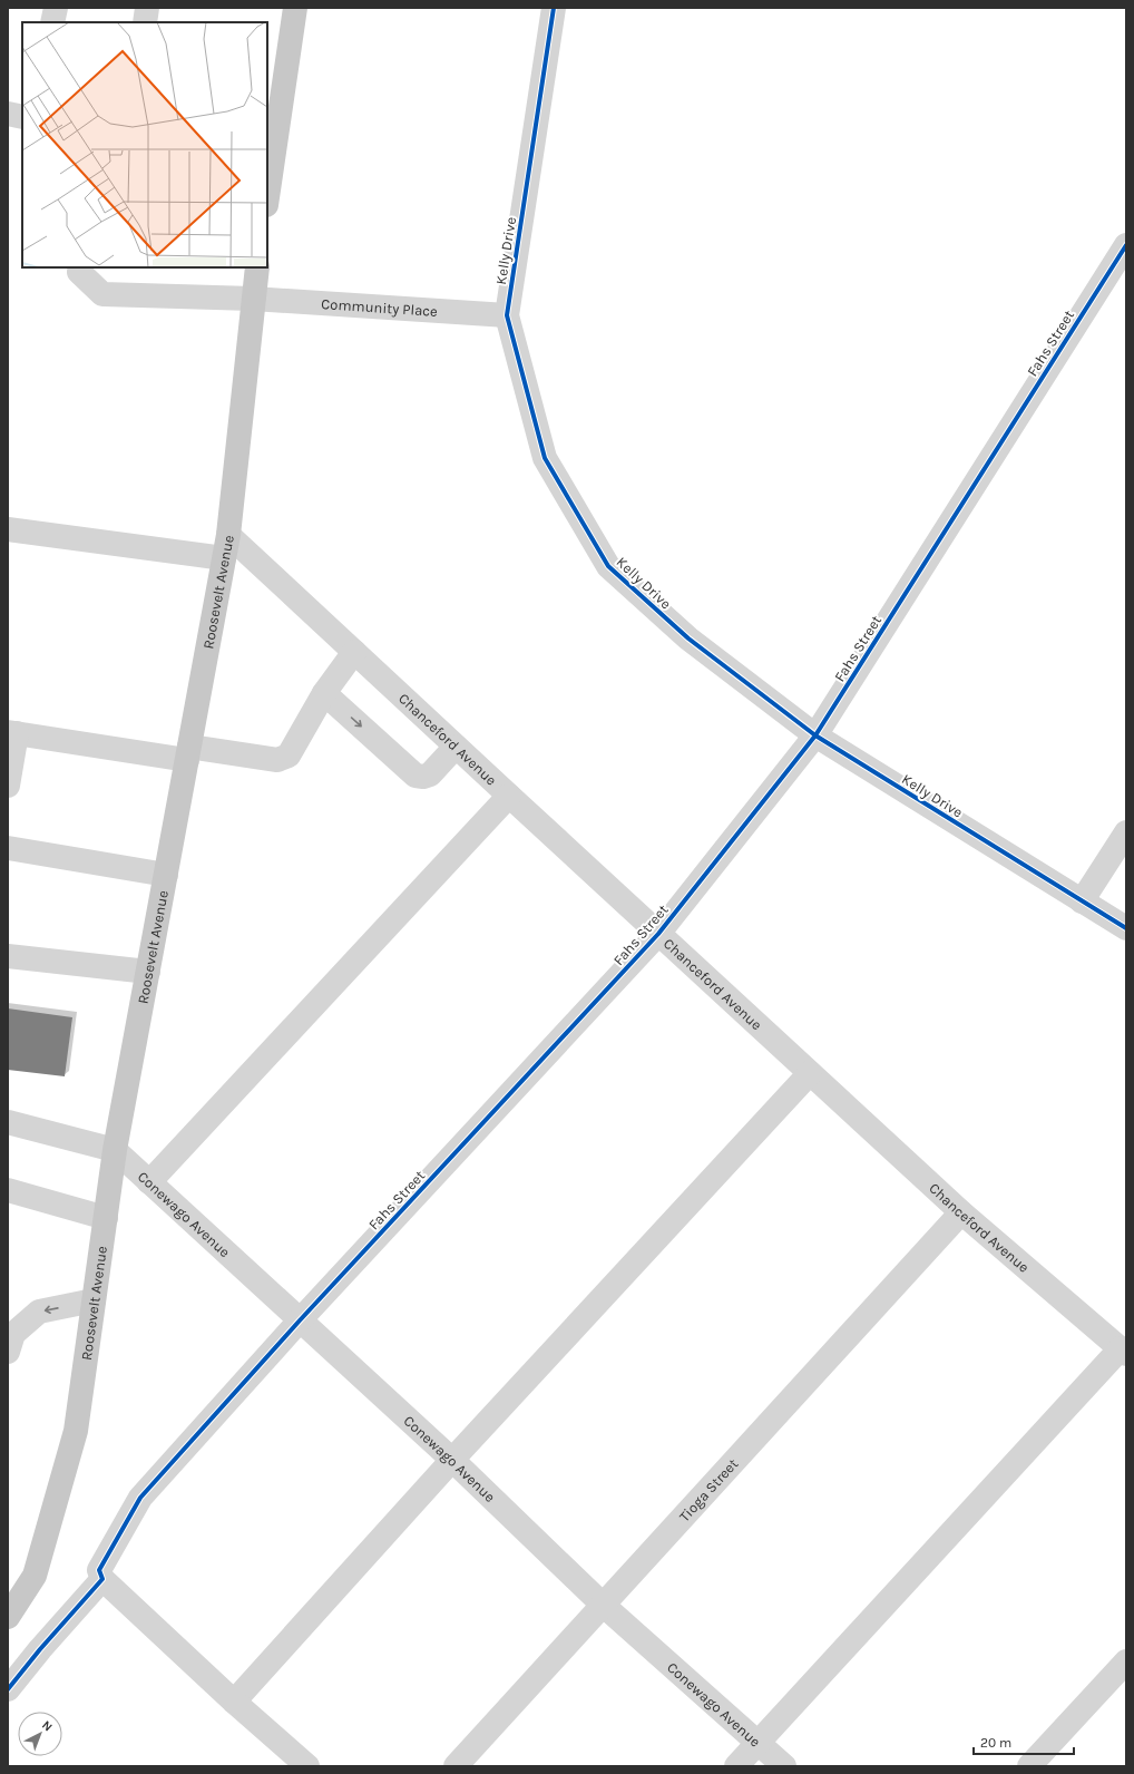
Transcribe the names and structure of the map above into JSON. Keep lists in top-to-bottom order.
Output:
{
  "streets": {
    "main road": ["Roosevelt Avenue"],
    "street": [
      "Kelly Drive",
      "Community Place",
      "Fahs Street",
      "Chanceford Avenue",
      "Conewago Avenue",
      "Tioga Street"
    ]
  },
  "crossings": [
    ["Kelly Drive", "Community Place"],
    ["Kelly Drive", "Fahs Street"],
    ["Community Place", "Roosevelt Avenue"],
    ["Fahs Street", "Chanceford Avenue"],
    ["Fahs Street", "Conewago Avenue"],
    ["Roosevelt Avenue", "Chanceford Avenue"],
    ["Roosevelt Avenue", "Conewago Avenue"],
    ["Chanceford Avenue", "Tioga Street"],
    ["Conewago Avenue", "Tioga Street"]
  ],
  "scale_bar": "20 m",
  "north": "top right"
}
